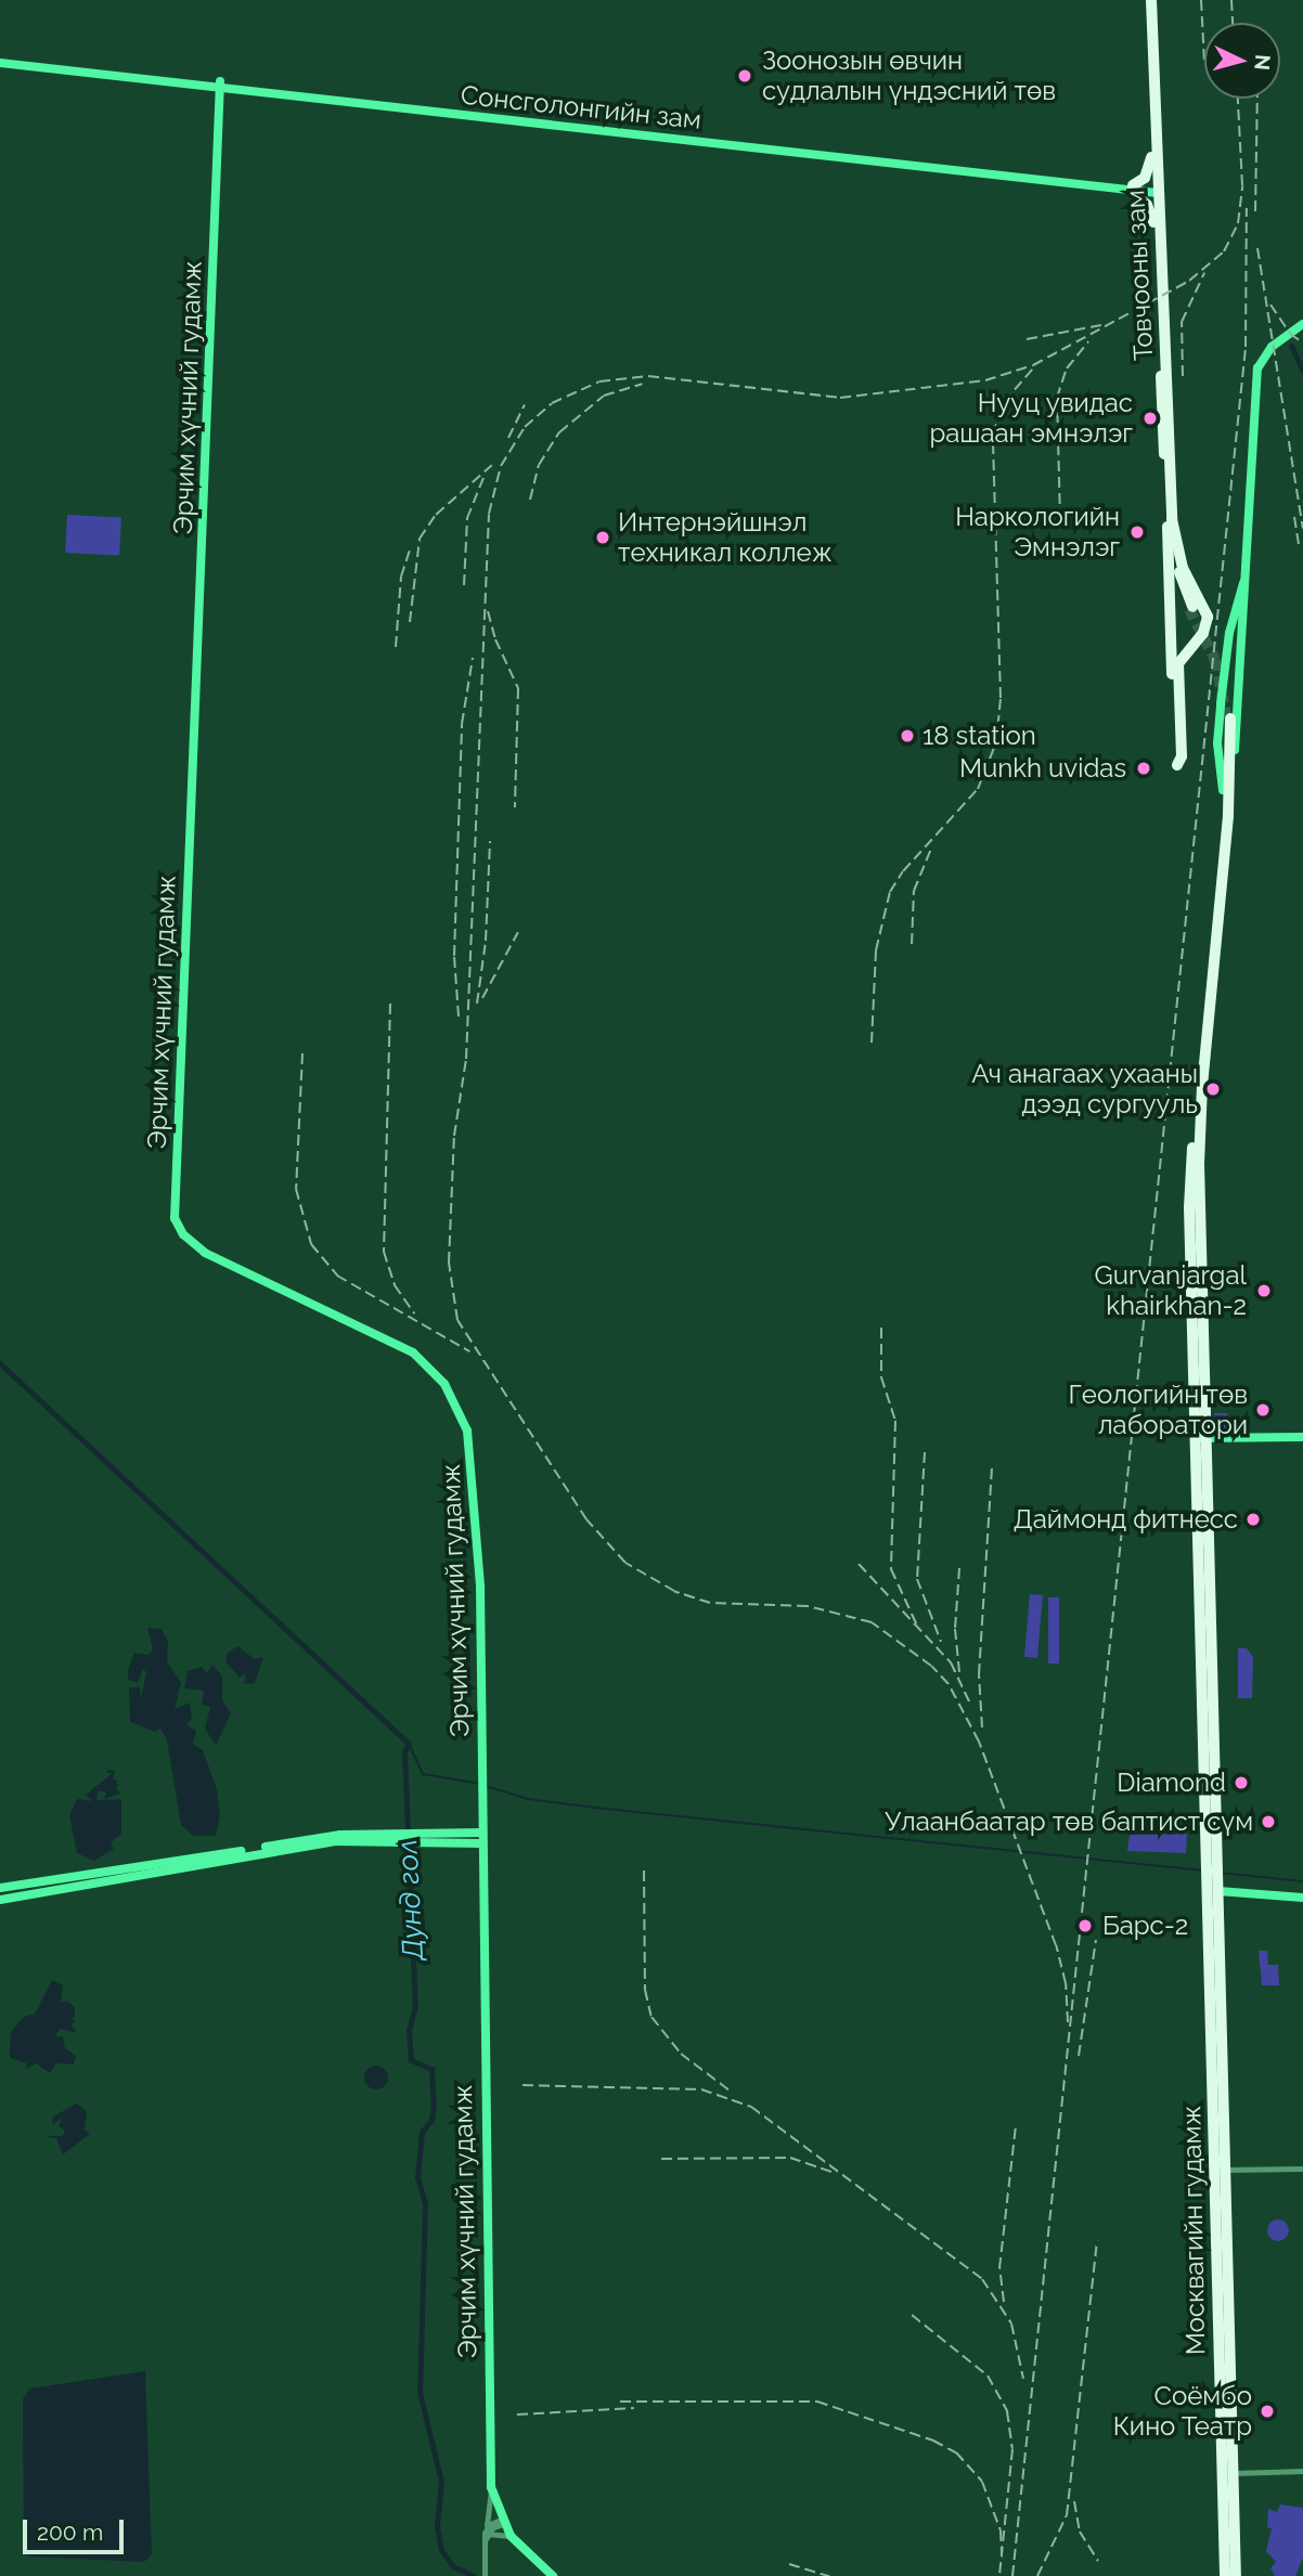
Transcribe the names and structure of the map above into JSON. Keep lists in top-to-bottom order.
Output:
{
  "streets": {
    "highway": ["Товчооны зам", "Москвагийн гудамж"],
    "main road": ["Сонсголонгийн зам", "Эрчим хүчний гудамж"]
  },
  "crossings": [
    ["Сонсголонгийн зам", "Товчооны зам"],
    ["Сонсголонгийн зам", "Эрчим хүчний гудамж"]
  ],
  "water": ["Дунд гол"],
  "places": [
    "Зоонозын өвчин судлалын үндэсний төв",
    "Нууц увидас рашаан эмнэлэг",
    "Наркологийн Эмнэлэг",
    "Интернэйшнэл техникал коллеж",
    "18 station",
    "Munkh uvidas",
    "Ач анагаах ухааны дээд сургууль",
    "Gurvanjargal khairkhan-2",
    "Геологийн төв лаборатори",
    "Даймонд фитнесс",
    "Diamond",
    "Улаанбаатар төв баптист сүм",
    "Барс-2",
    "Соёмбо Кино Театр"
  ],
  "scale_bar": "200 m",
  "north": "right"
}
